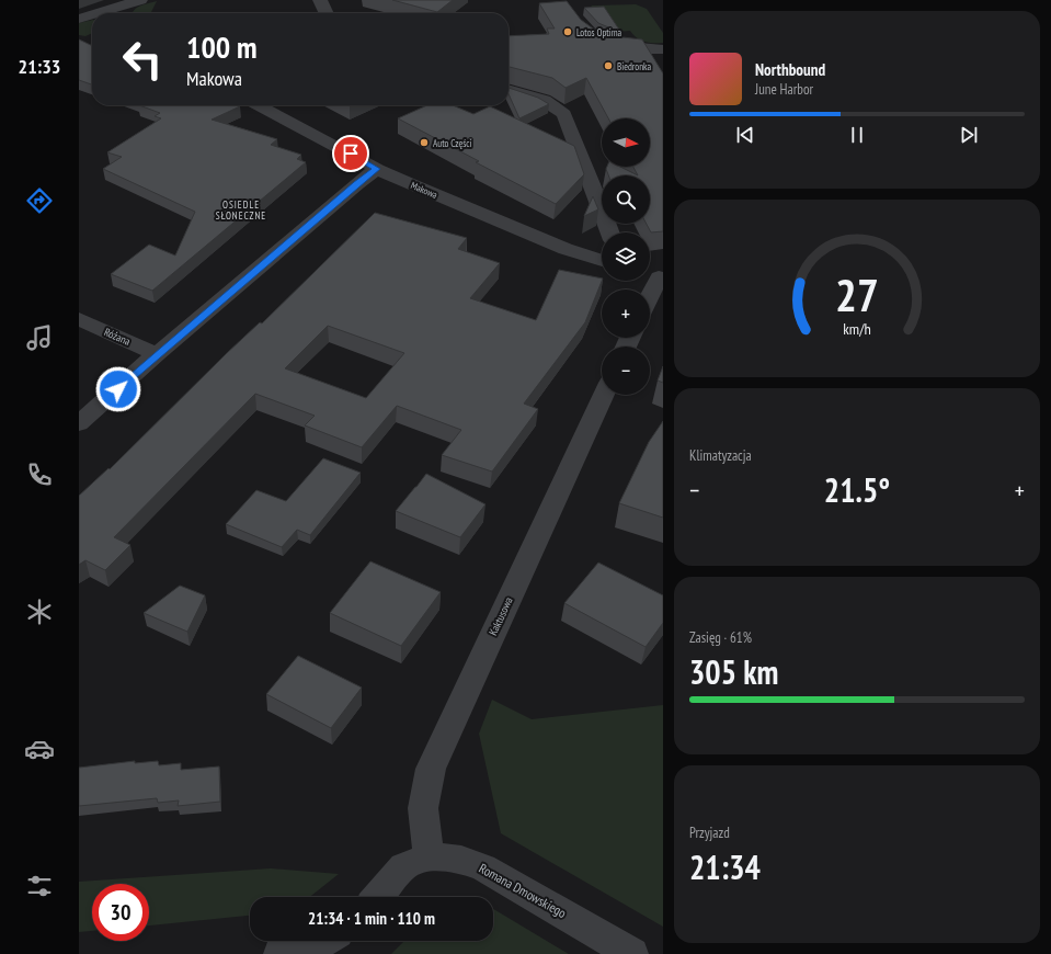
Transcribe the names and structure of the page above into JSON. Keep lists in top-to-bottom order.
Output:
{
  "streets": {
    "street": [
      "Makowa",
      "Różana",
      "Kaktusowa",
      "Romana Dmowskiego"
    ]
  },
  "crossings": [
    ["Kaktusowa", "Romana Dmowskiego"]
  ],
  "districts": ["OSIEDLE SŁONECZNE"],
  "places": ["Lotos Optima", "Biedronka", "Auto Części"],
  "north": "right",
  "page": {
    "tabs": "21:33",
    "turn": ["100 m", "Makowa"],
    "song": ["Northbound", "June Harbor"],
    "map_buttons": ["+", "−"],
    "tile": [
      "Klimatyzacja",
      ["Zasięg · 61%", "305 km"],
      ["Przyjazd", "21:34"]
    ],
    "heat": ["−", "21.5°", "+"],
    "limit": "30",
    "trip": "21:34 · 1 min · 110 m",
    "gauge": ["27", "km/h"]
  }
}
